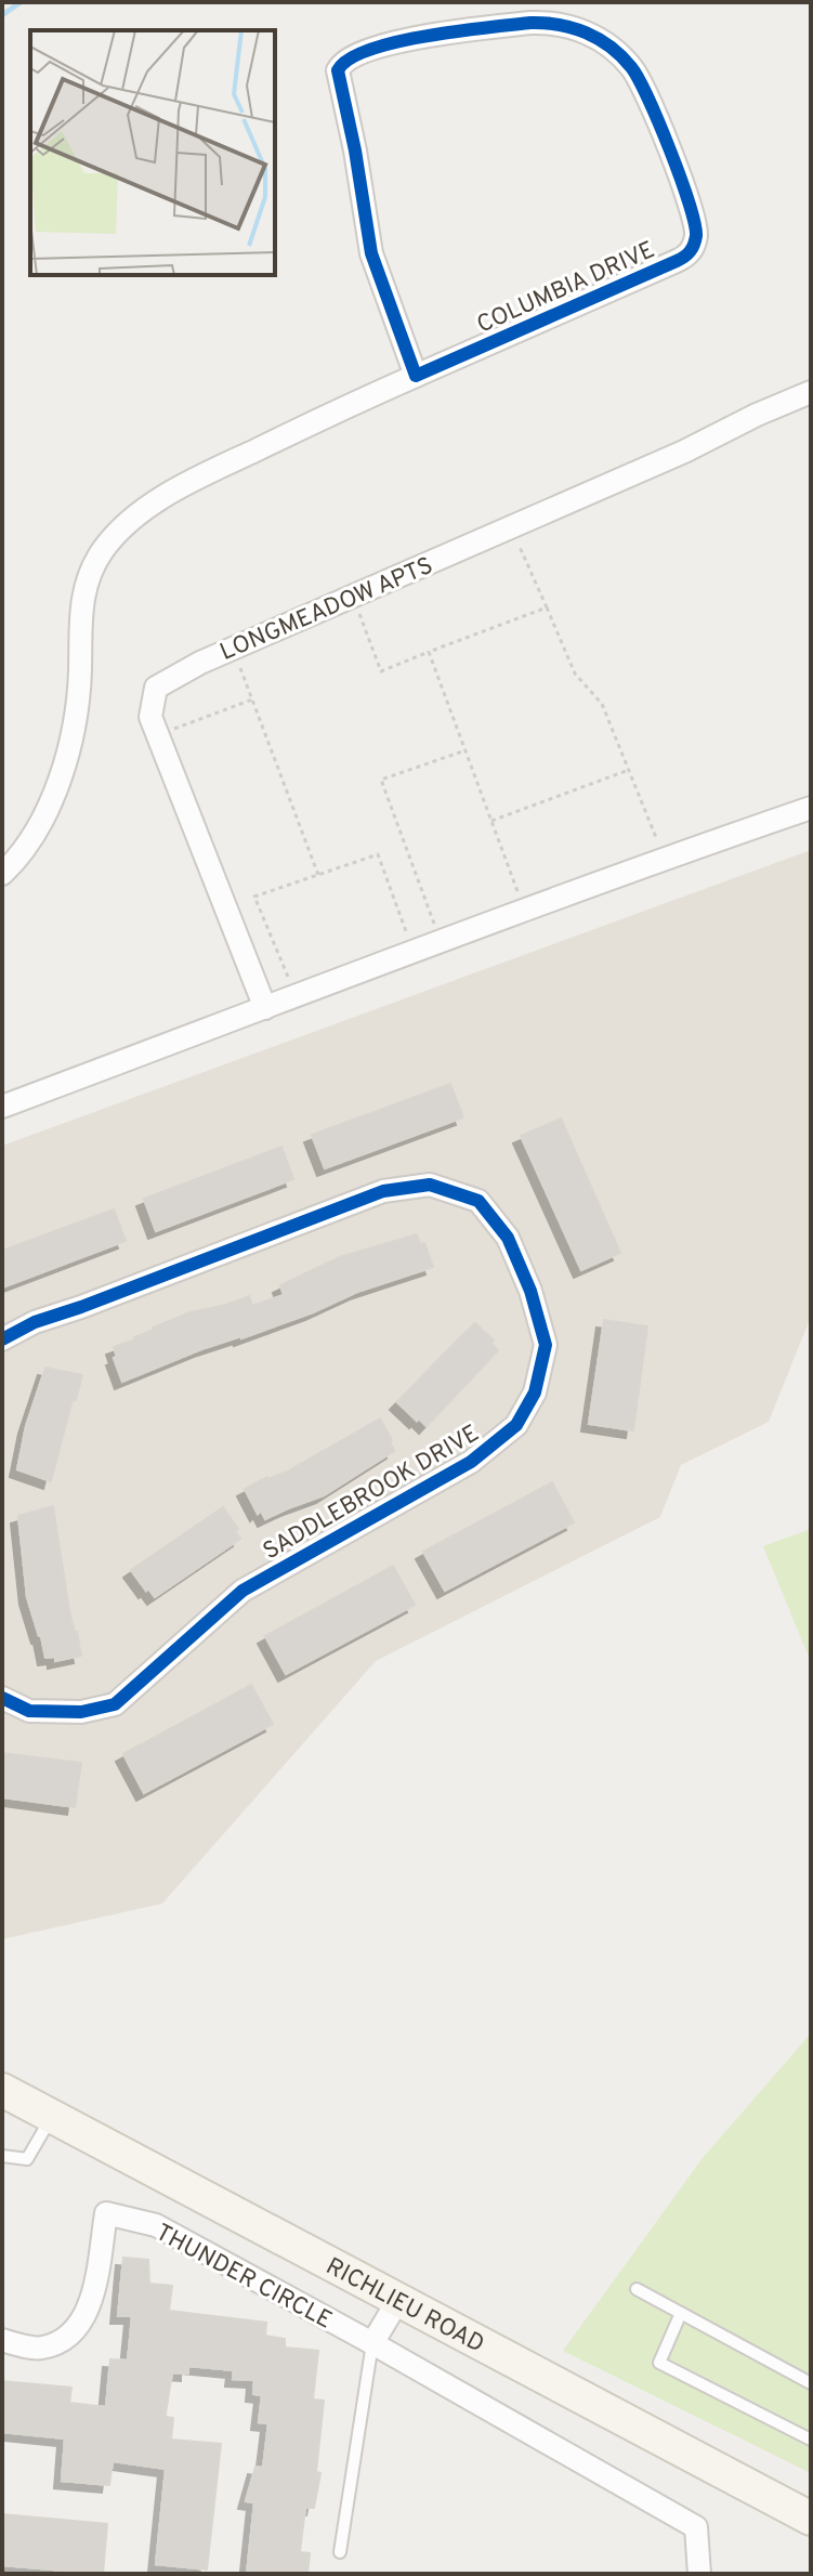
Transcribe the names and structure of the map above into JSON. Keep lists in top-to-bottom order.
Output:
{
  "streets": {
    "main road": ["RICHLIEU ROAD"],
    "street": [
      "COLUMBIA DRIVE",
      "LONGMEADOW APTS",
      "SADDLEBROOK DRIVE",
      "THUNDER CIRCLE"
    ]
  }
}
